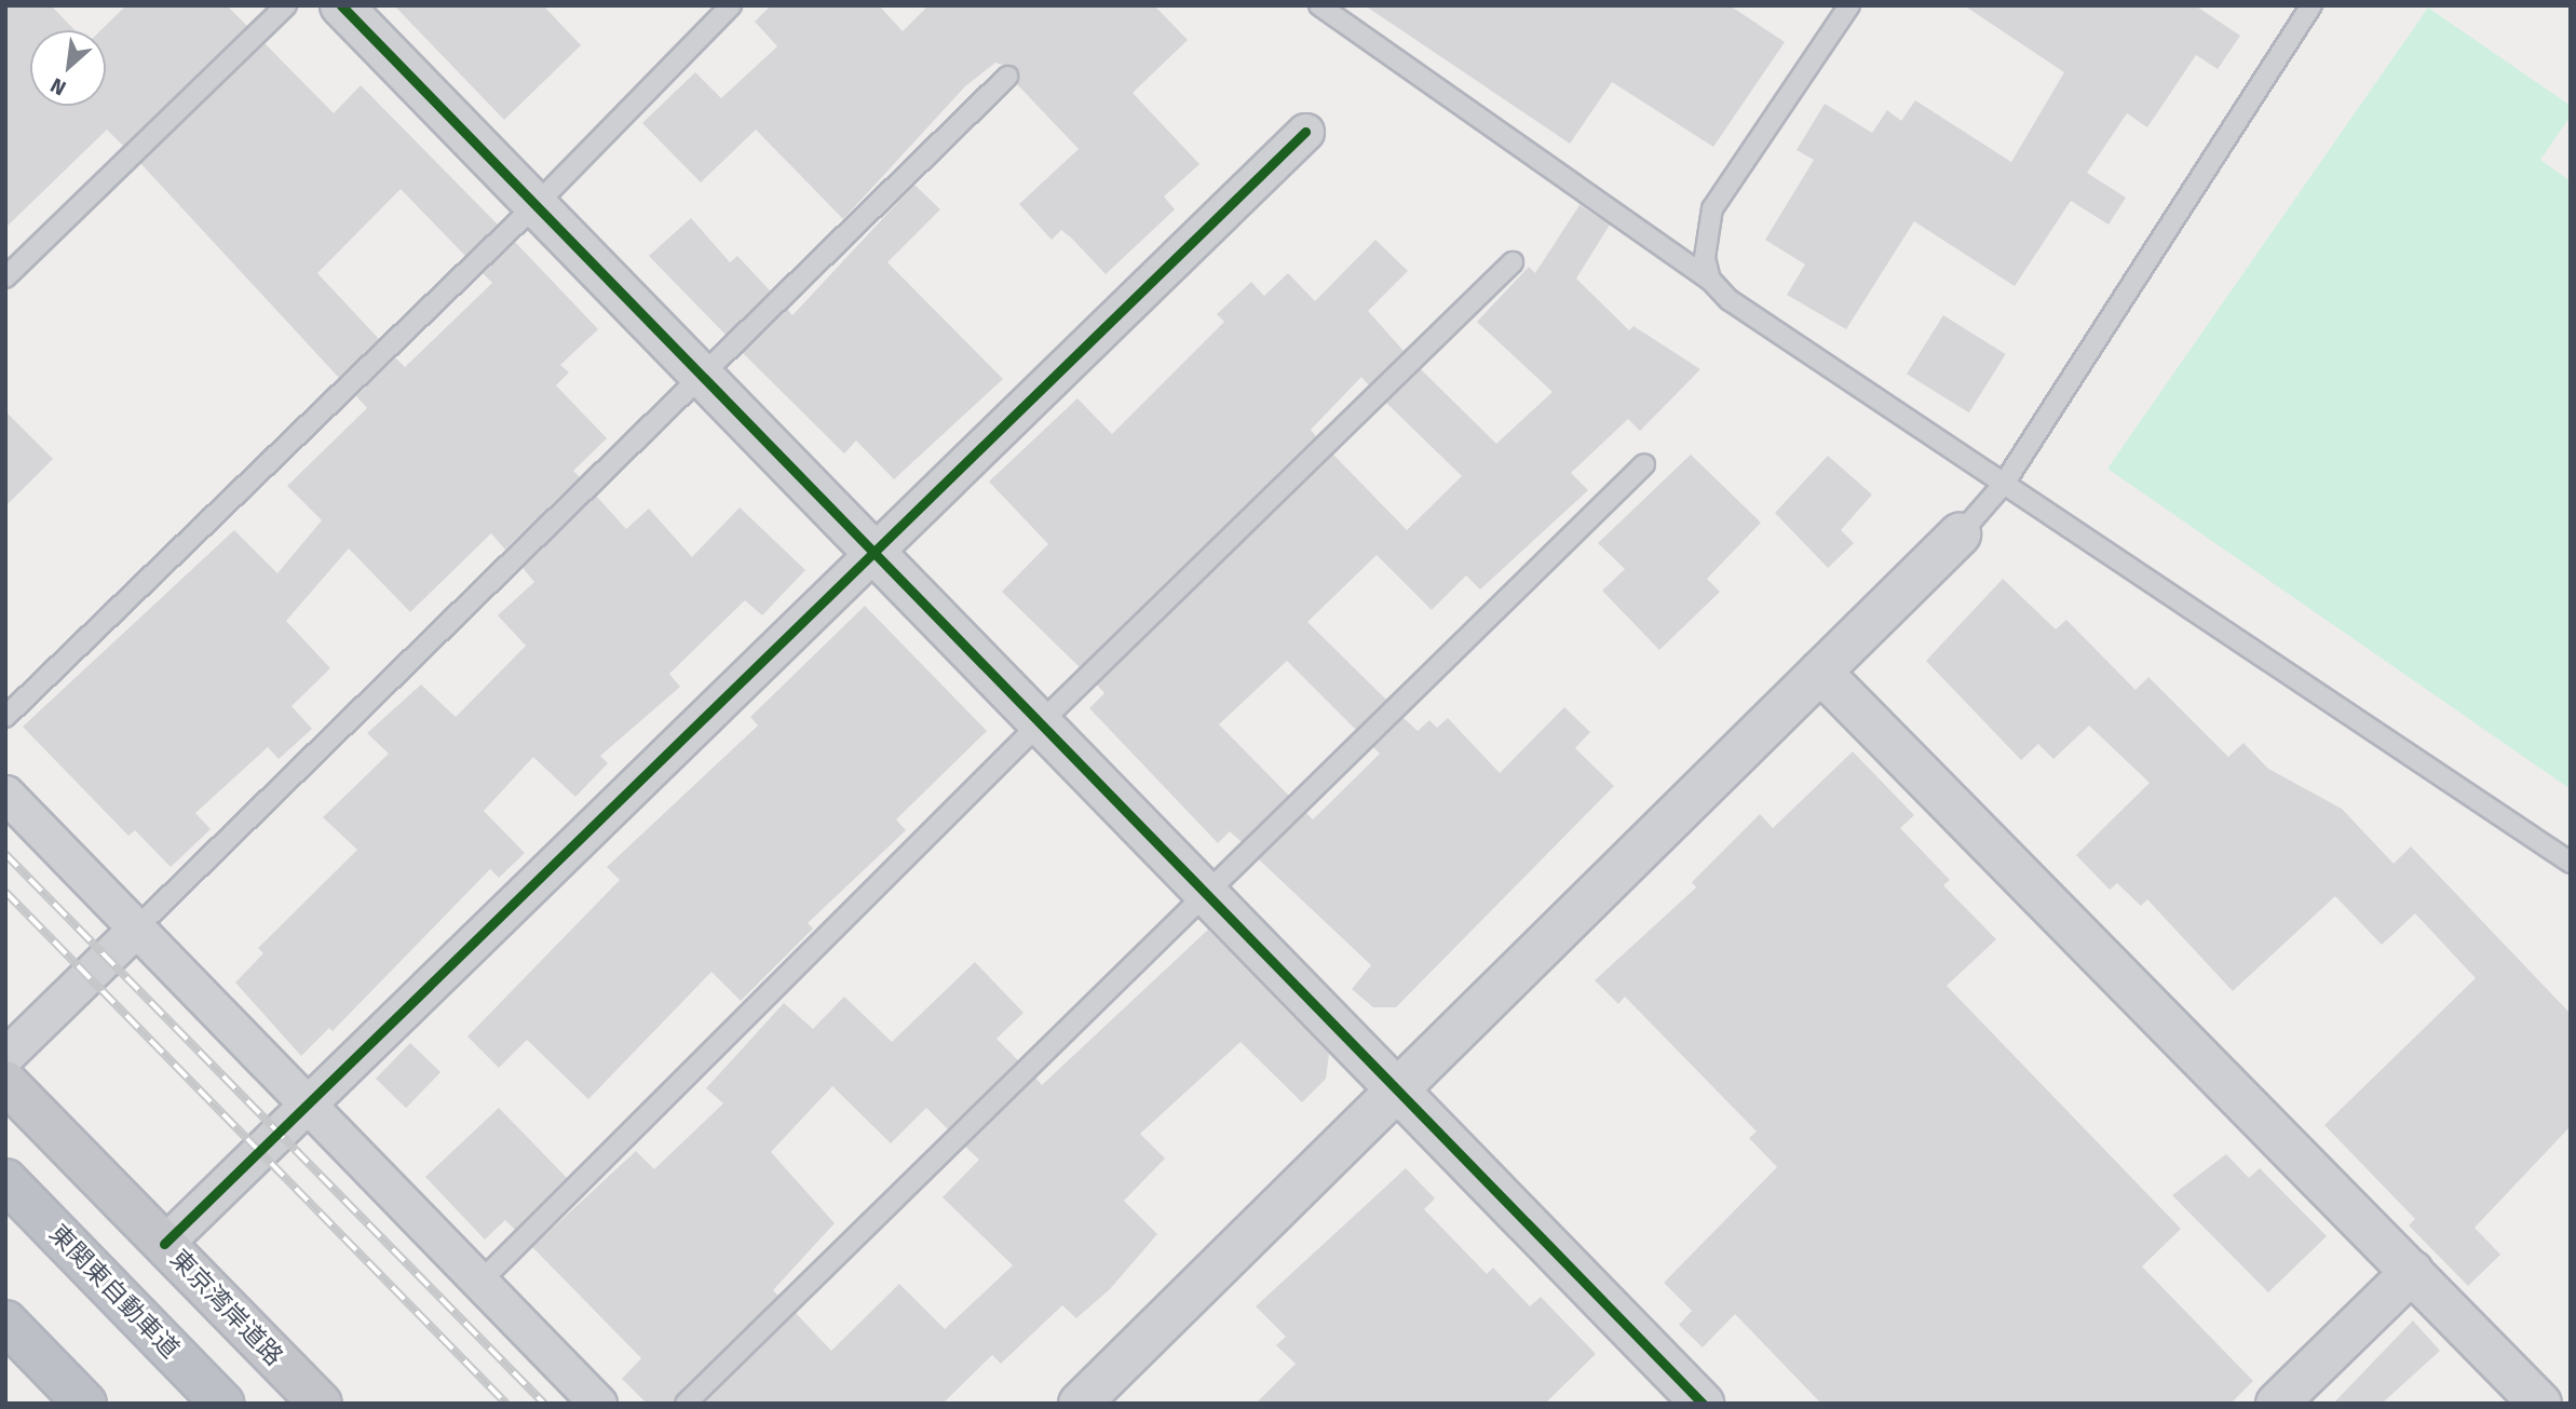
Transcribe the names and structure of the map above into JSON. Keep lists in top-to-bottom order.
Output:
{
  "streets": {
    "highway": ["東関東自動車道", "東京湾岸道路"]
  },
  "north": "bottom left"
}
